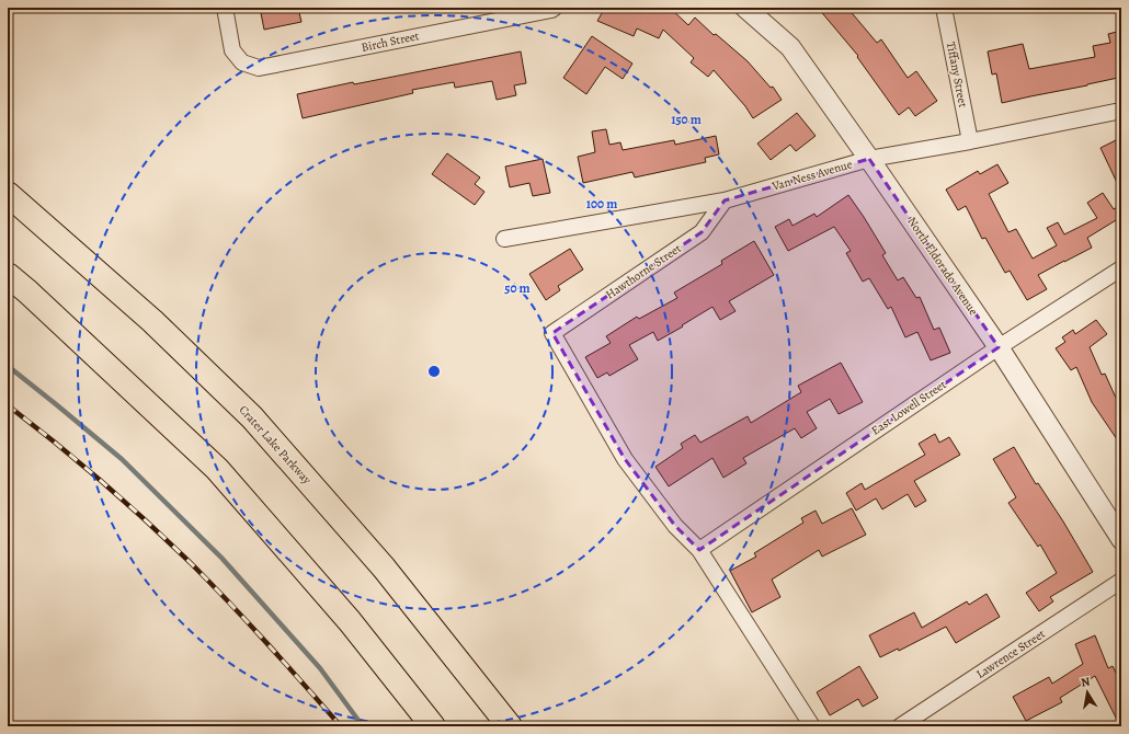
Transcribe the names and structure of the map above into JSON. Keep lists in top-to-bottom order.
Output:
{
  "streets": {
    "main road": ["Crater Lake Parkway"],
    "street": [
      "Birch Street",
      "Tiffany Street",
      "Van Ness Avenue",
      "North Eldorado Avenue",
      "Hawthorne Street",
      "East Lowell Street",
      "Lawrence Street"
    ]
  },
  "crossings": [
    ["Tiffany Street", "Van Ness Avenue"],
    ["Van Ness Avenue", "North Eldorado Avenue"],
    ["Van Ness Avenue", "Hawthorne Street"],
    ["North Eldorado Avenue", "East Lowell Street"],
    ["Hawthorne Street", "East Lowell Street"]
  ],
  "north": "top",
  "rings": ["150 m", "100 m", "50 m"]
}
